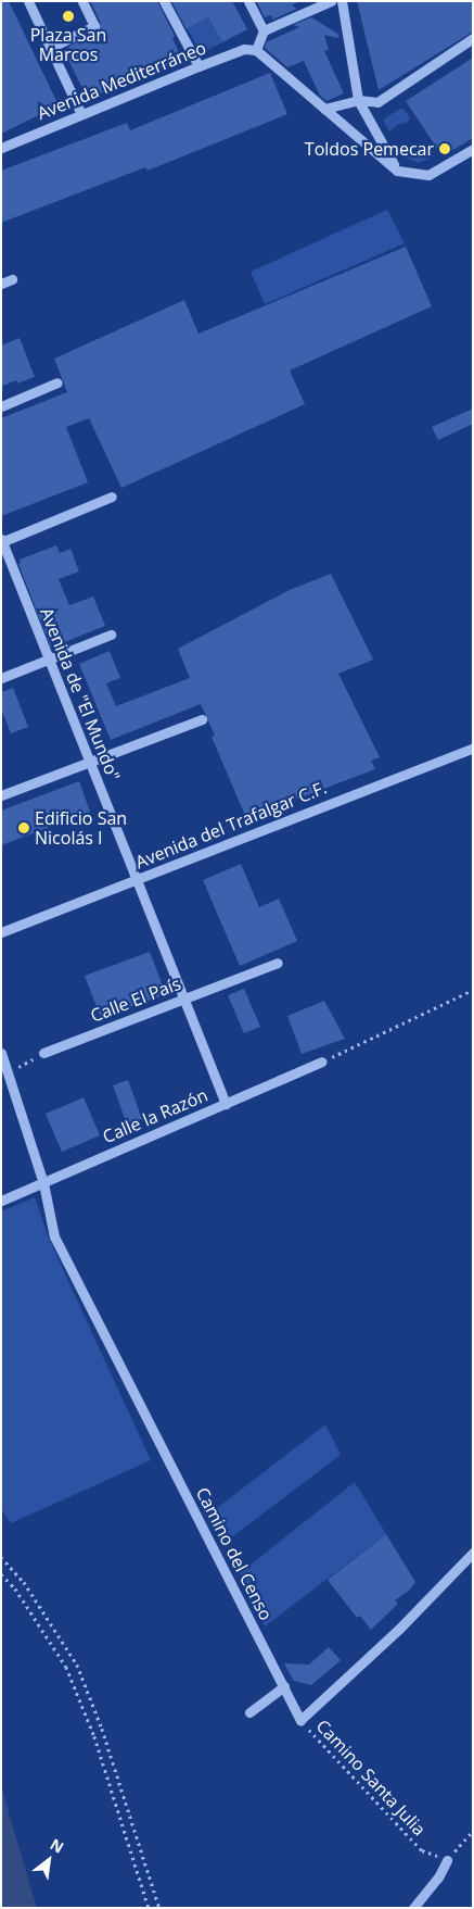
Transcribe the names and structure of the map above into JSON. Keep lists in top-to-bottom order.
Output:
{
  "streets": {
    "street": [
      "Avenida Mediterráneo",
      "Avenida de \"El Mundo\"",
      "Avenida del Trafalgar C.F.",
      "Calle El País",
      "Calle la Razón",
      "Camino del Censo"
    ],
    "path": ["Camino Santa Julia"]
  },
  "crossings": [
    ["Avenida de \"El Mundo\"", "Avenida del Trafalgar C.F."],
    ["Avenida de \"El Mundo\"", "Calle El País"],
    ["Avenida de \"El Mundo\"", "Calle la Razón"],
    ["Calle la Razón", "Camino del Censo"],
    ["Camino del Censo", "Camino Santa Julia"]
  ],
  "places": ["Plaza San Marcos", "Toldos Pemecar", "Edificio San Nicolás I"],
  "north": "top right"
}
